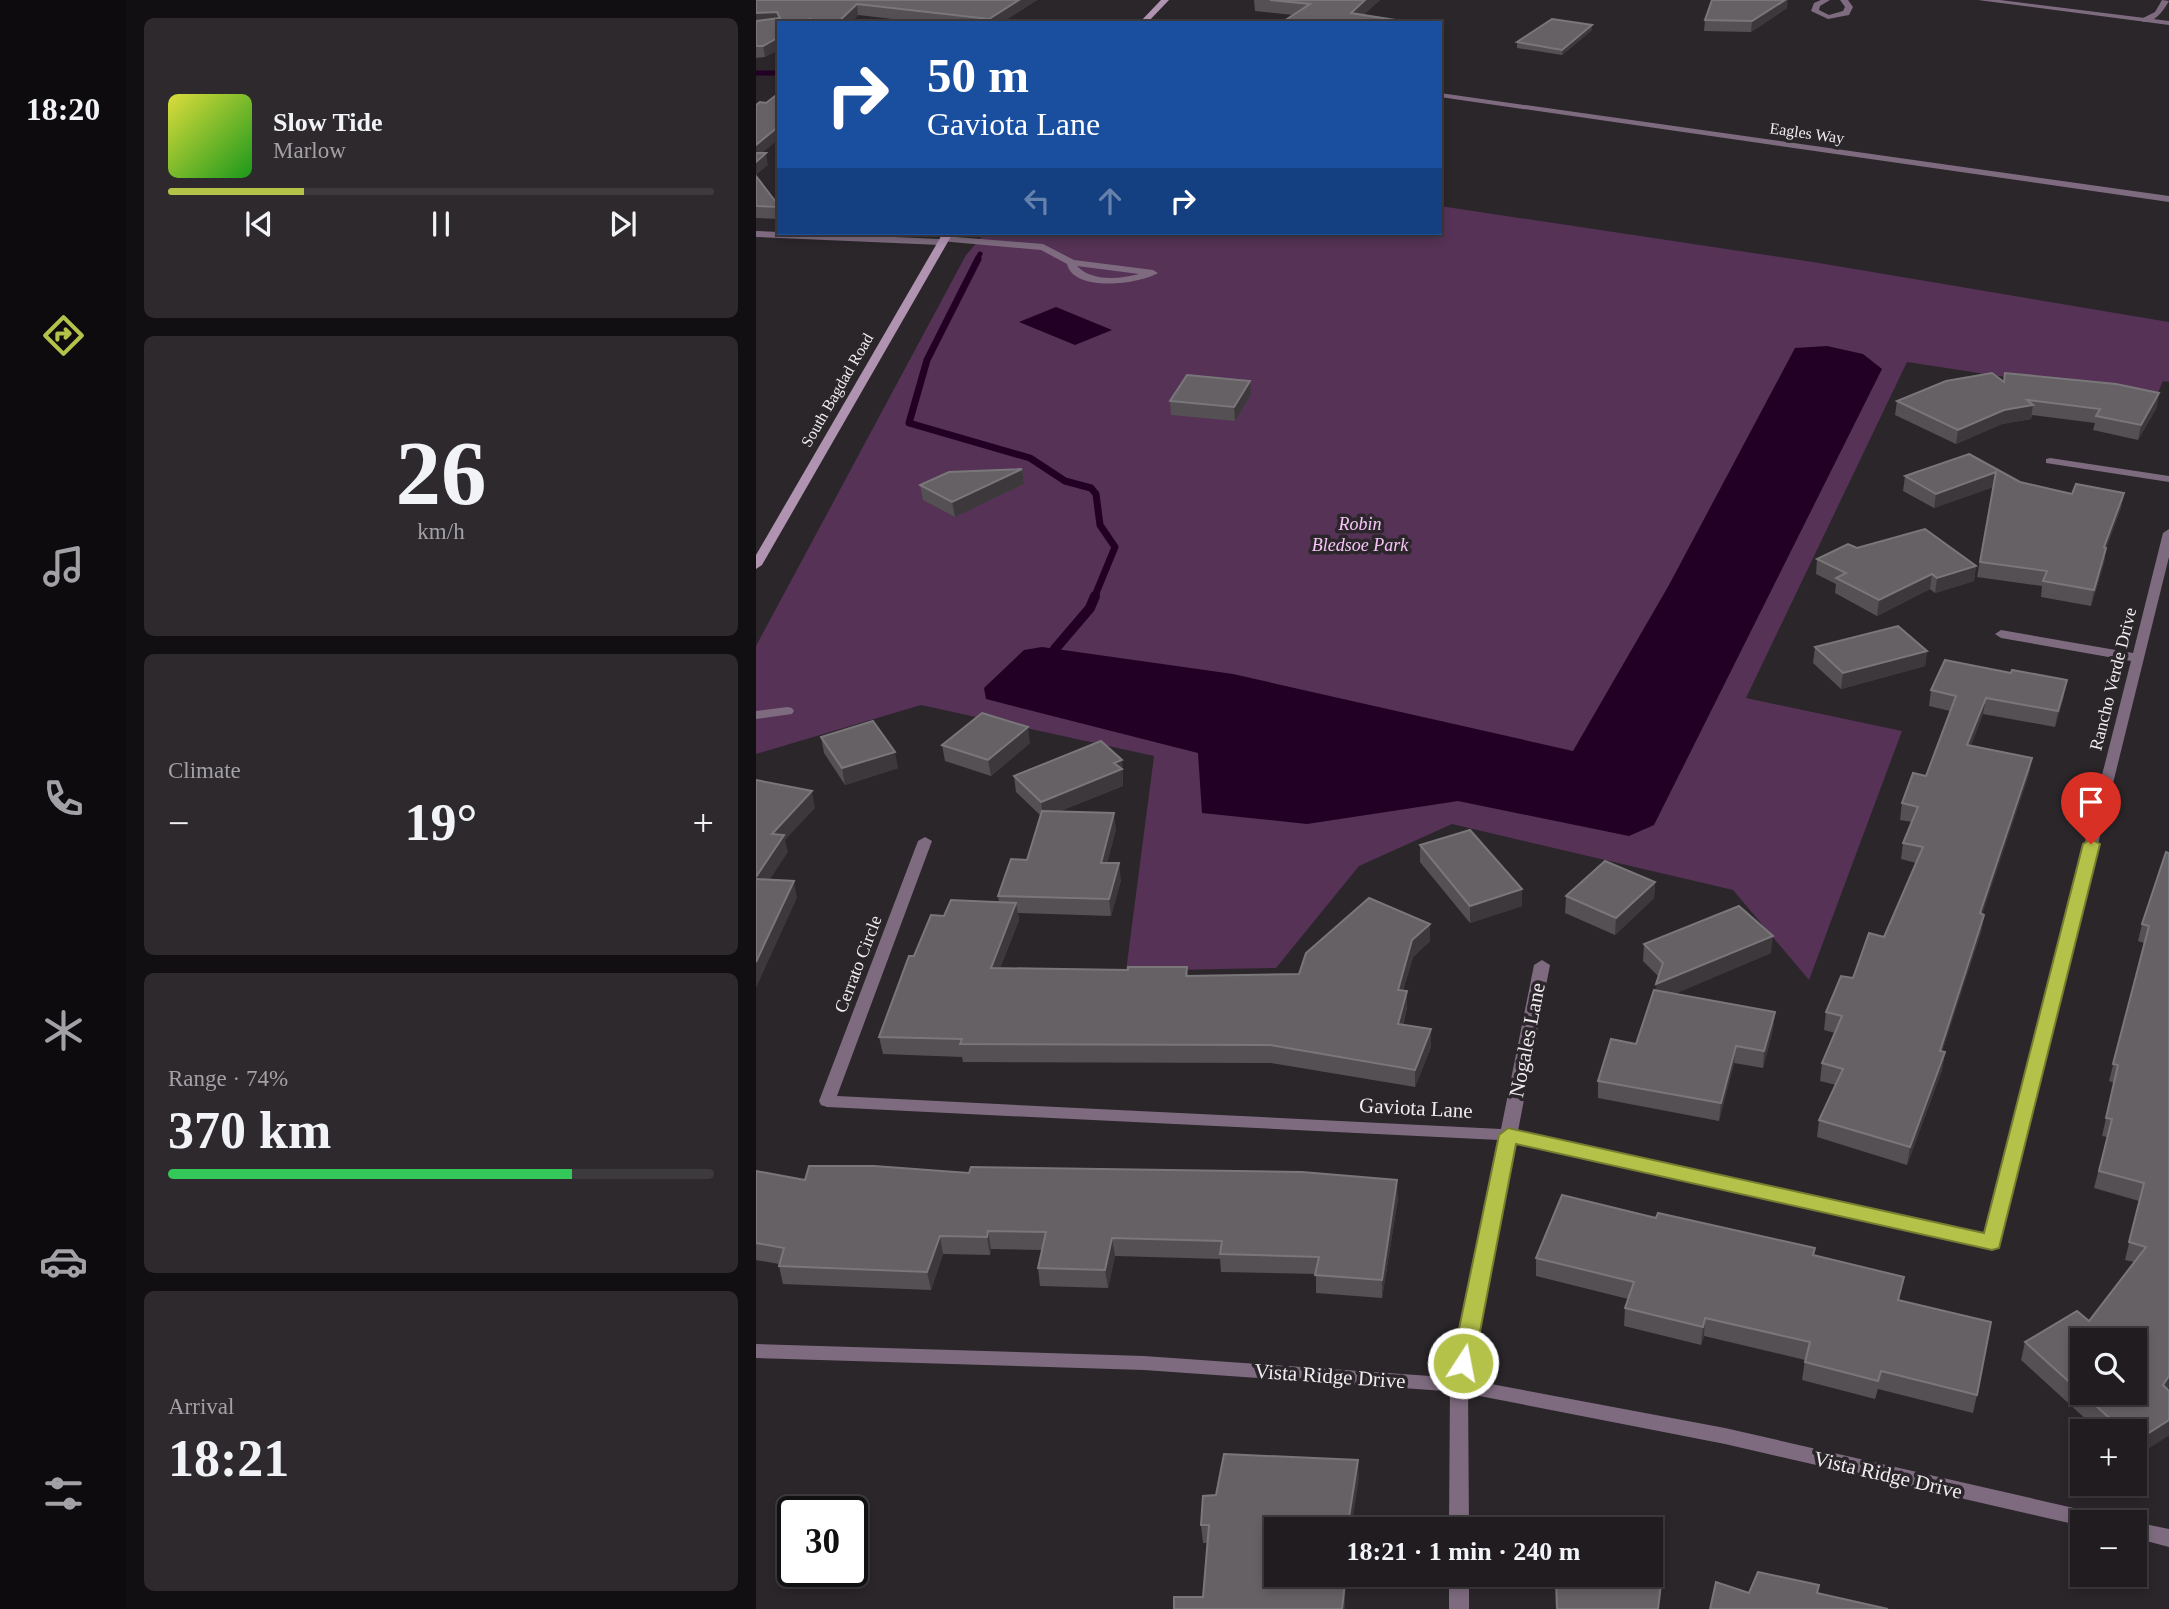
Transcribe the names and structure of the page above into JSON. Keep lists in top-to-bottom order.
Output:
{
  "streets": {
    "main road": ["South Bagdad Road"],
    "street": [
      "Eagles Way",
      "Rancho Verde Drive",
      "Cerrato Circle",
      "Nogales Lane",
      "Gaviota Lane",
      "Vista Ridge Drive"
    ]
  },
  "crossings": [
    ["Rancho Verde Drive", "Gaviota Lane"],
    ["Cerrato Circle", "Gaviota Lane"],
    ["Nogales Lane", "Gaviota Lane"],
    ["Nogales Lane", "Vista Ridge Drive"]
  ],
  "parks": ["Robin Bledsoe Park"],
  "page": {
    "tabs": "18:20",
    "turn": ["50 m", "Gaviota Lane"],
    "song": ["Slow Tide", "Marlow"],
    "tile": [
      ["26", "km/h"],
      "Climate",
      ["Range · 74%", "370 km"],
      ["Arrival", "18:21"]
    ],
    "heat": ["−", "19°", "+"],
    "map_buttons": ["+", "−"],
    "limit": "30",
    "trip": "18:21 · 1 min · 240 m"
  }
}
